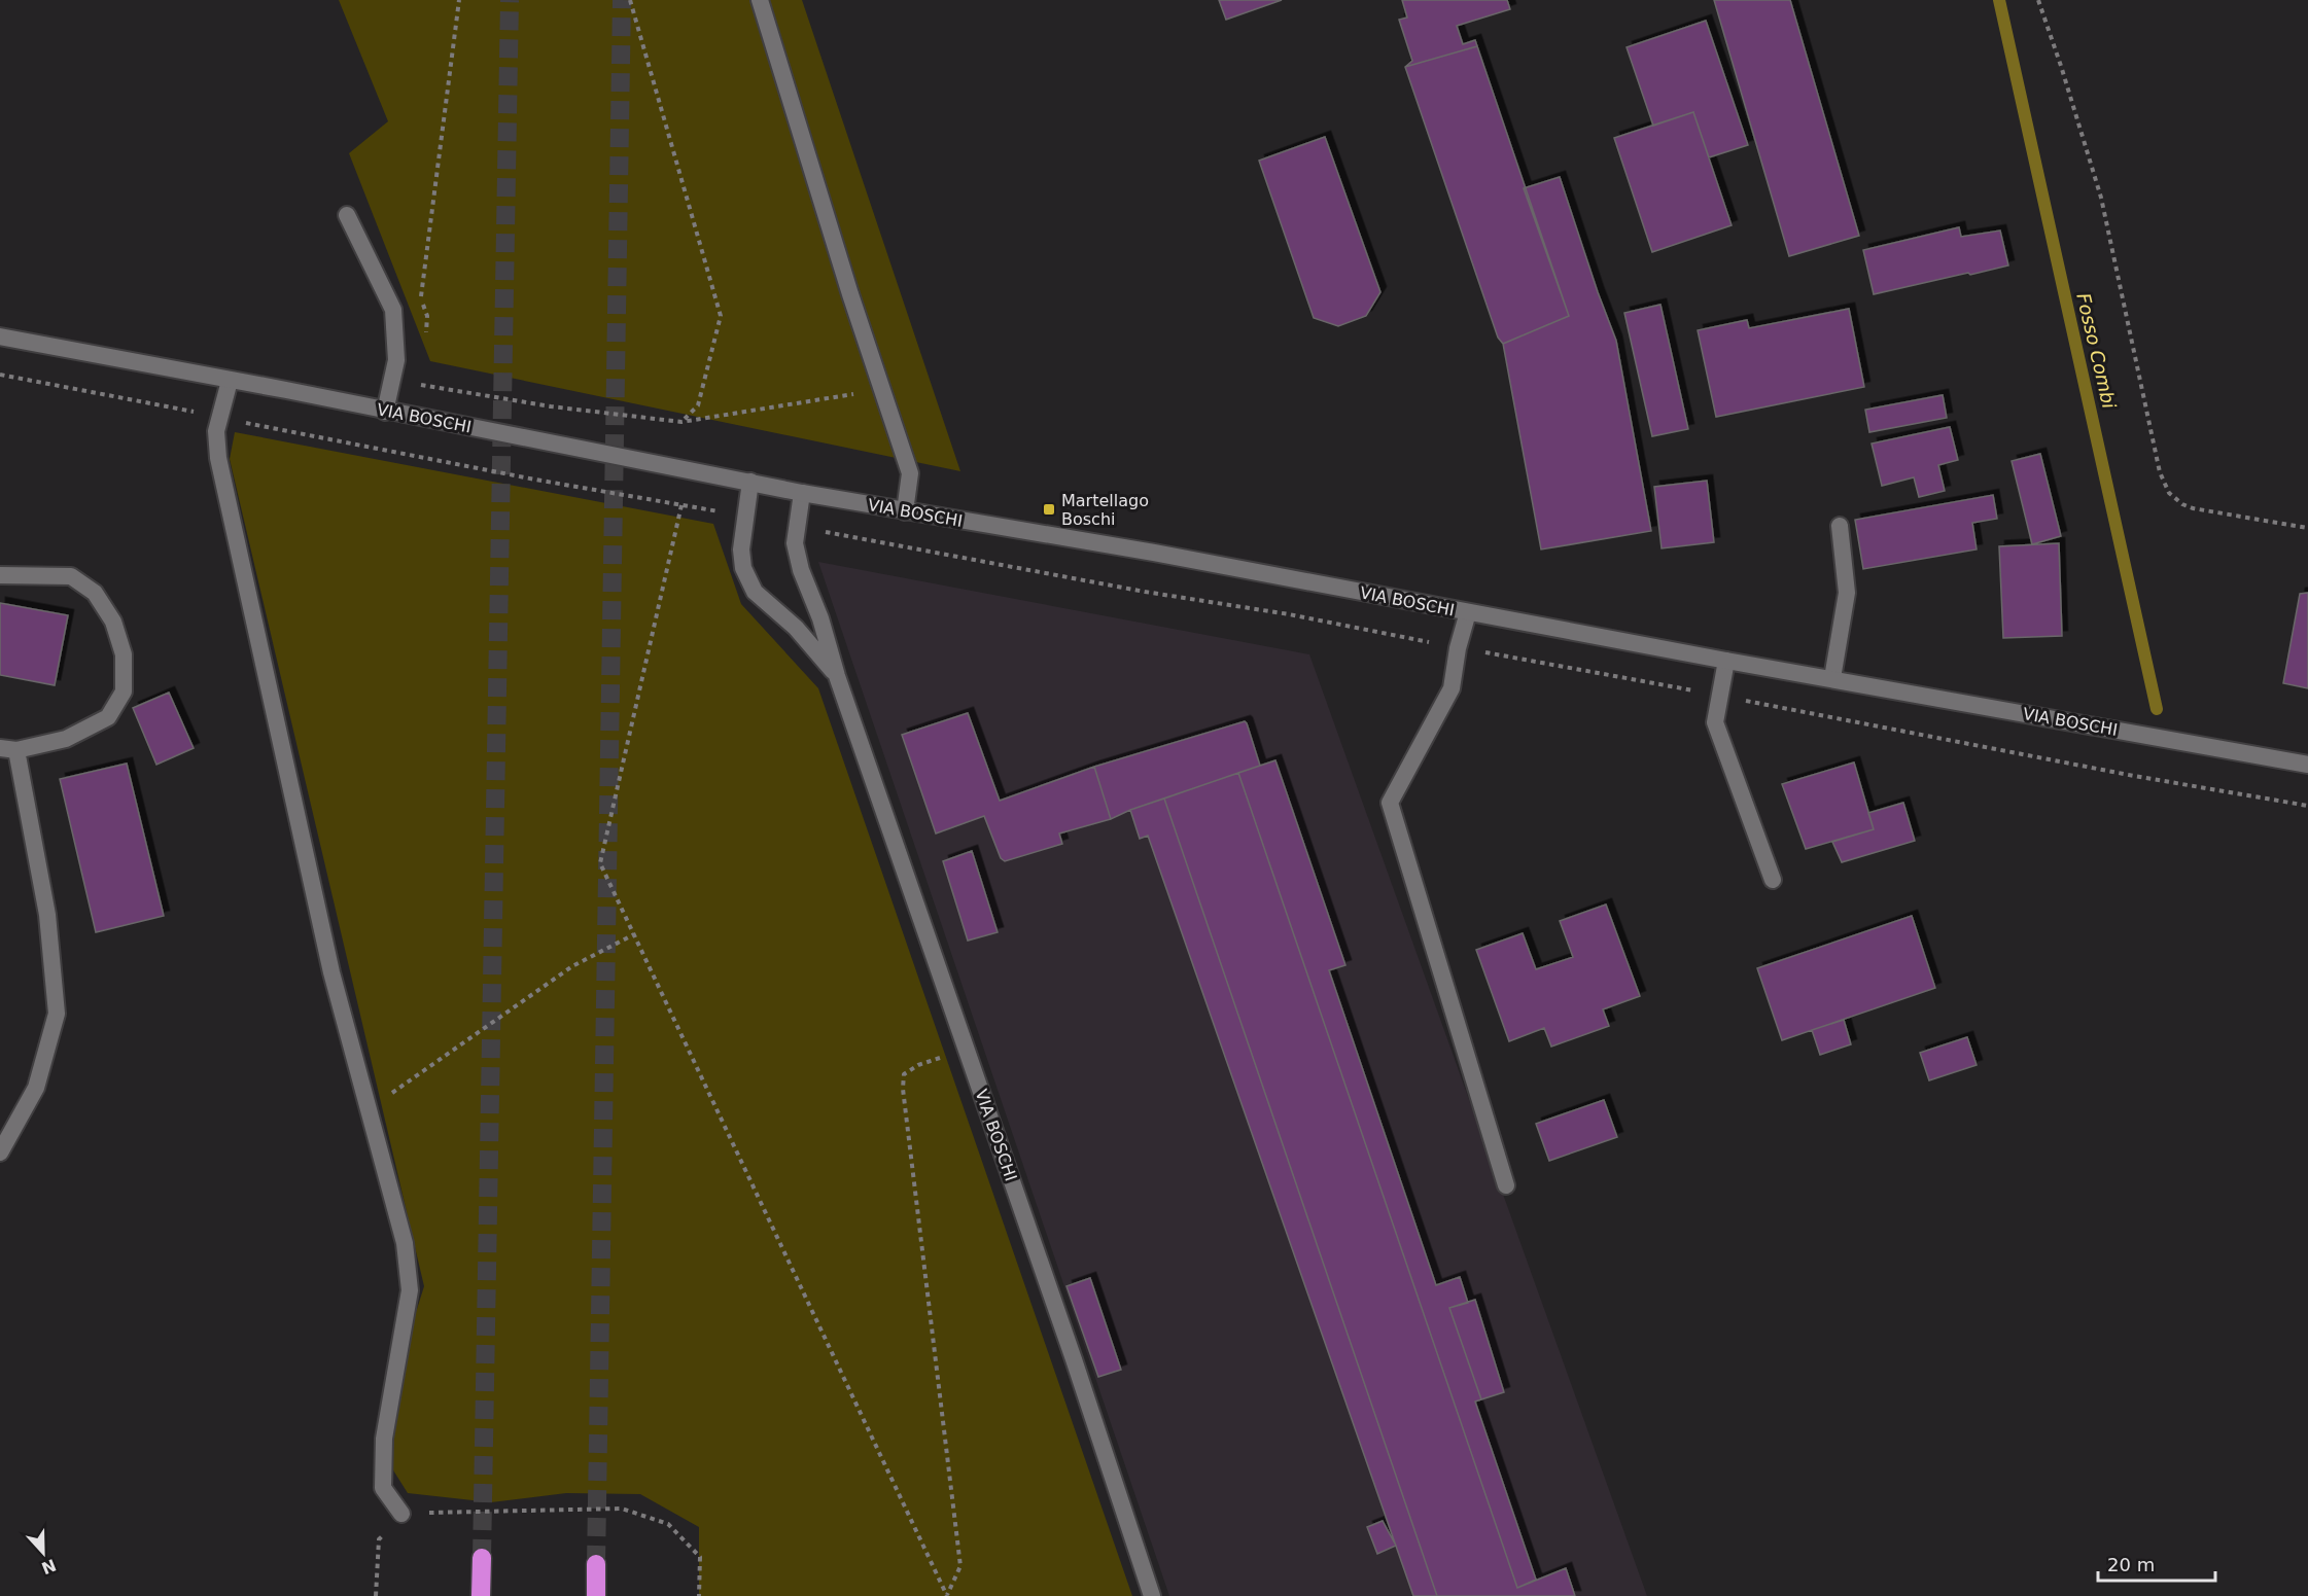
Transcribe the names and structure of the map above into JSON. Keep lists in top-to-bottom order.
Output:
{
  "streets": {
    "main road": ["VIA BOSCHI"]
  },
  "water": ["Fosso Combi"],
  "places": {
    "transit": ["Martellago Boschi"]
  },
  "scale_bar": "20 m",
  "north": "bottom"
}
